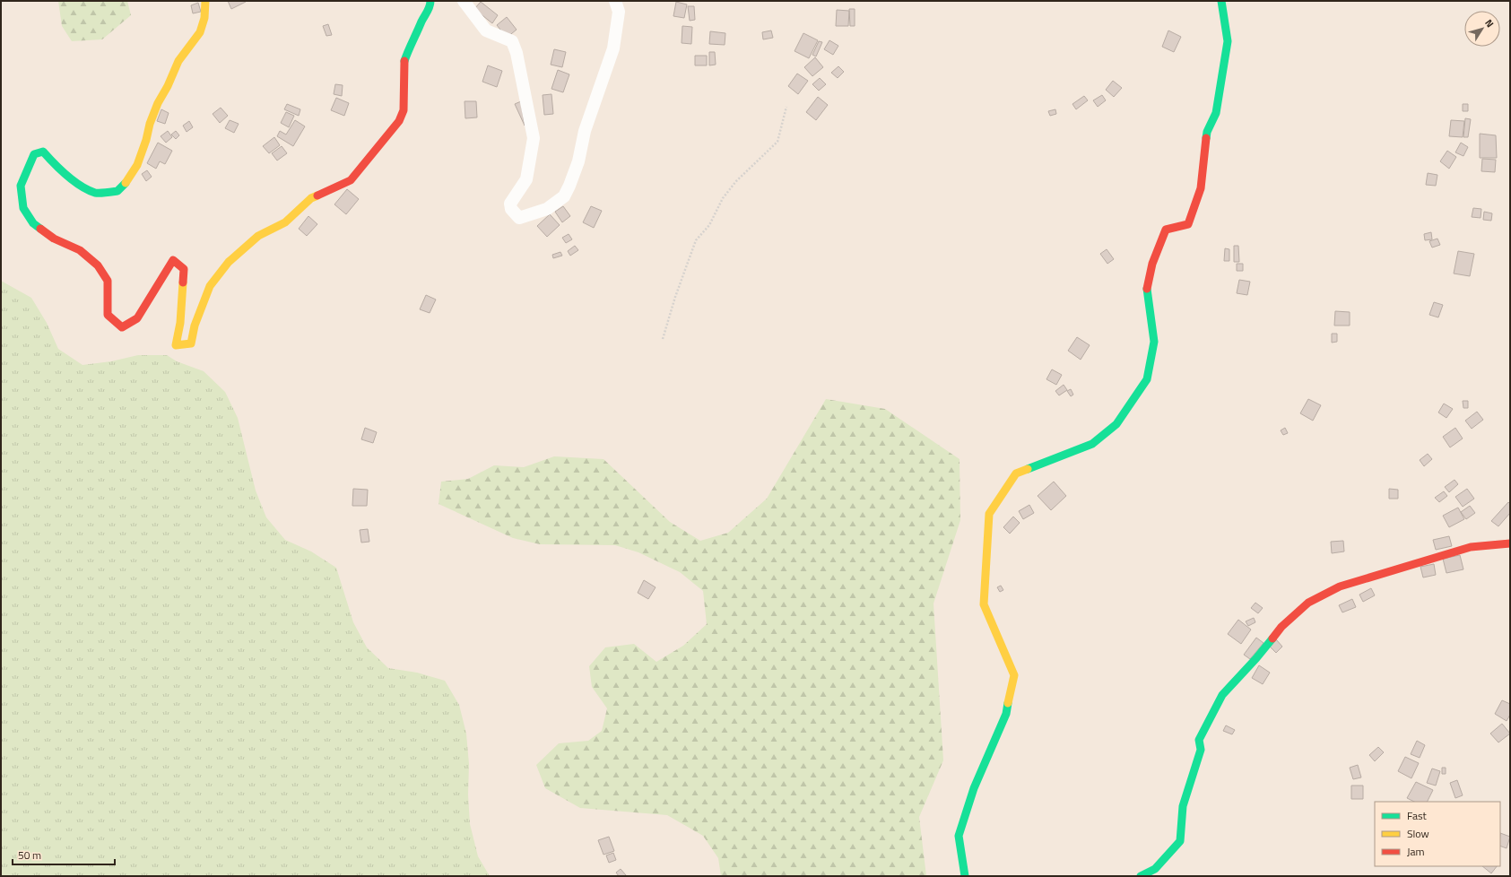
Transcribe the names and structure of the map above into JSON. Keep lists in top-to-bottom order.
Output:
{
  "legend": ["Fast", "Slow", "Jam"],
  "scale_bar": "50 m",
  "north": "top right"
}
